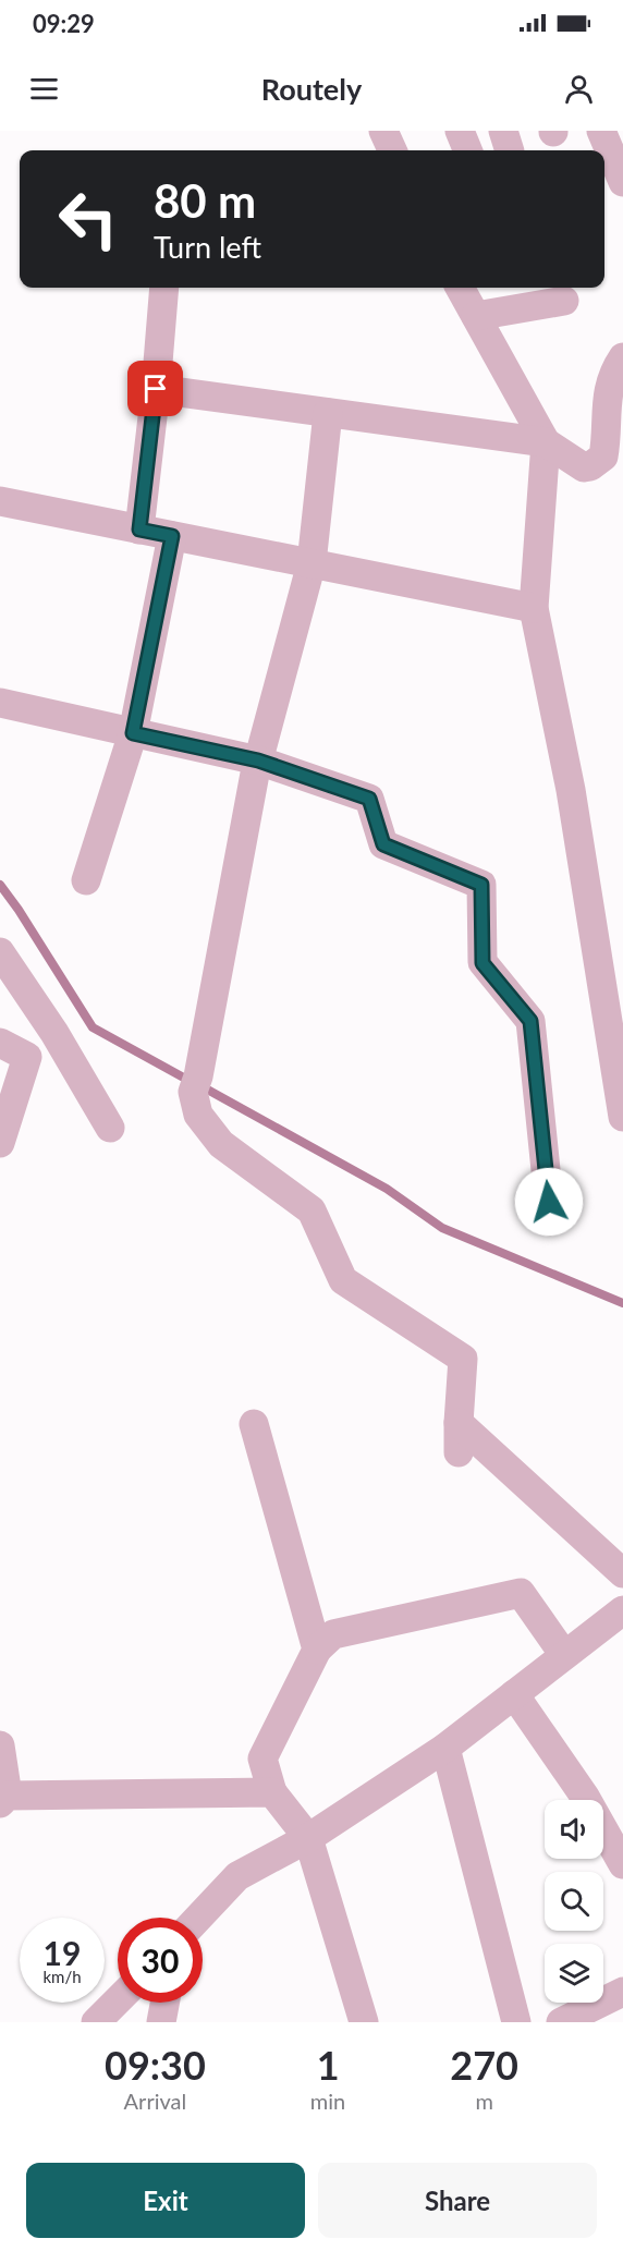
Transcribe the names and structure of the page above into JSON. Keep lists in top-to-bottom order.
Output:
{
  "page": {
    "status": "09:29",
    "header": "Routely",
    "turn": ["80 m", "Turn left"],
    "speed": "19 km/h",
    "limit": "30",
    "eta": [
      "09:30",
      "Arrival",
      "1",
      "min",
      "270",
      "m"
    ],
    "buttons": ["Exit", "Share"]
  }
}
